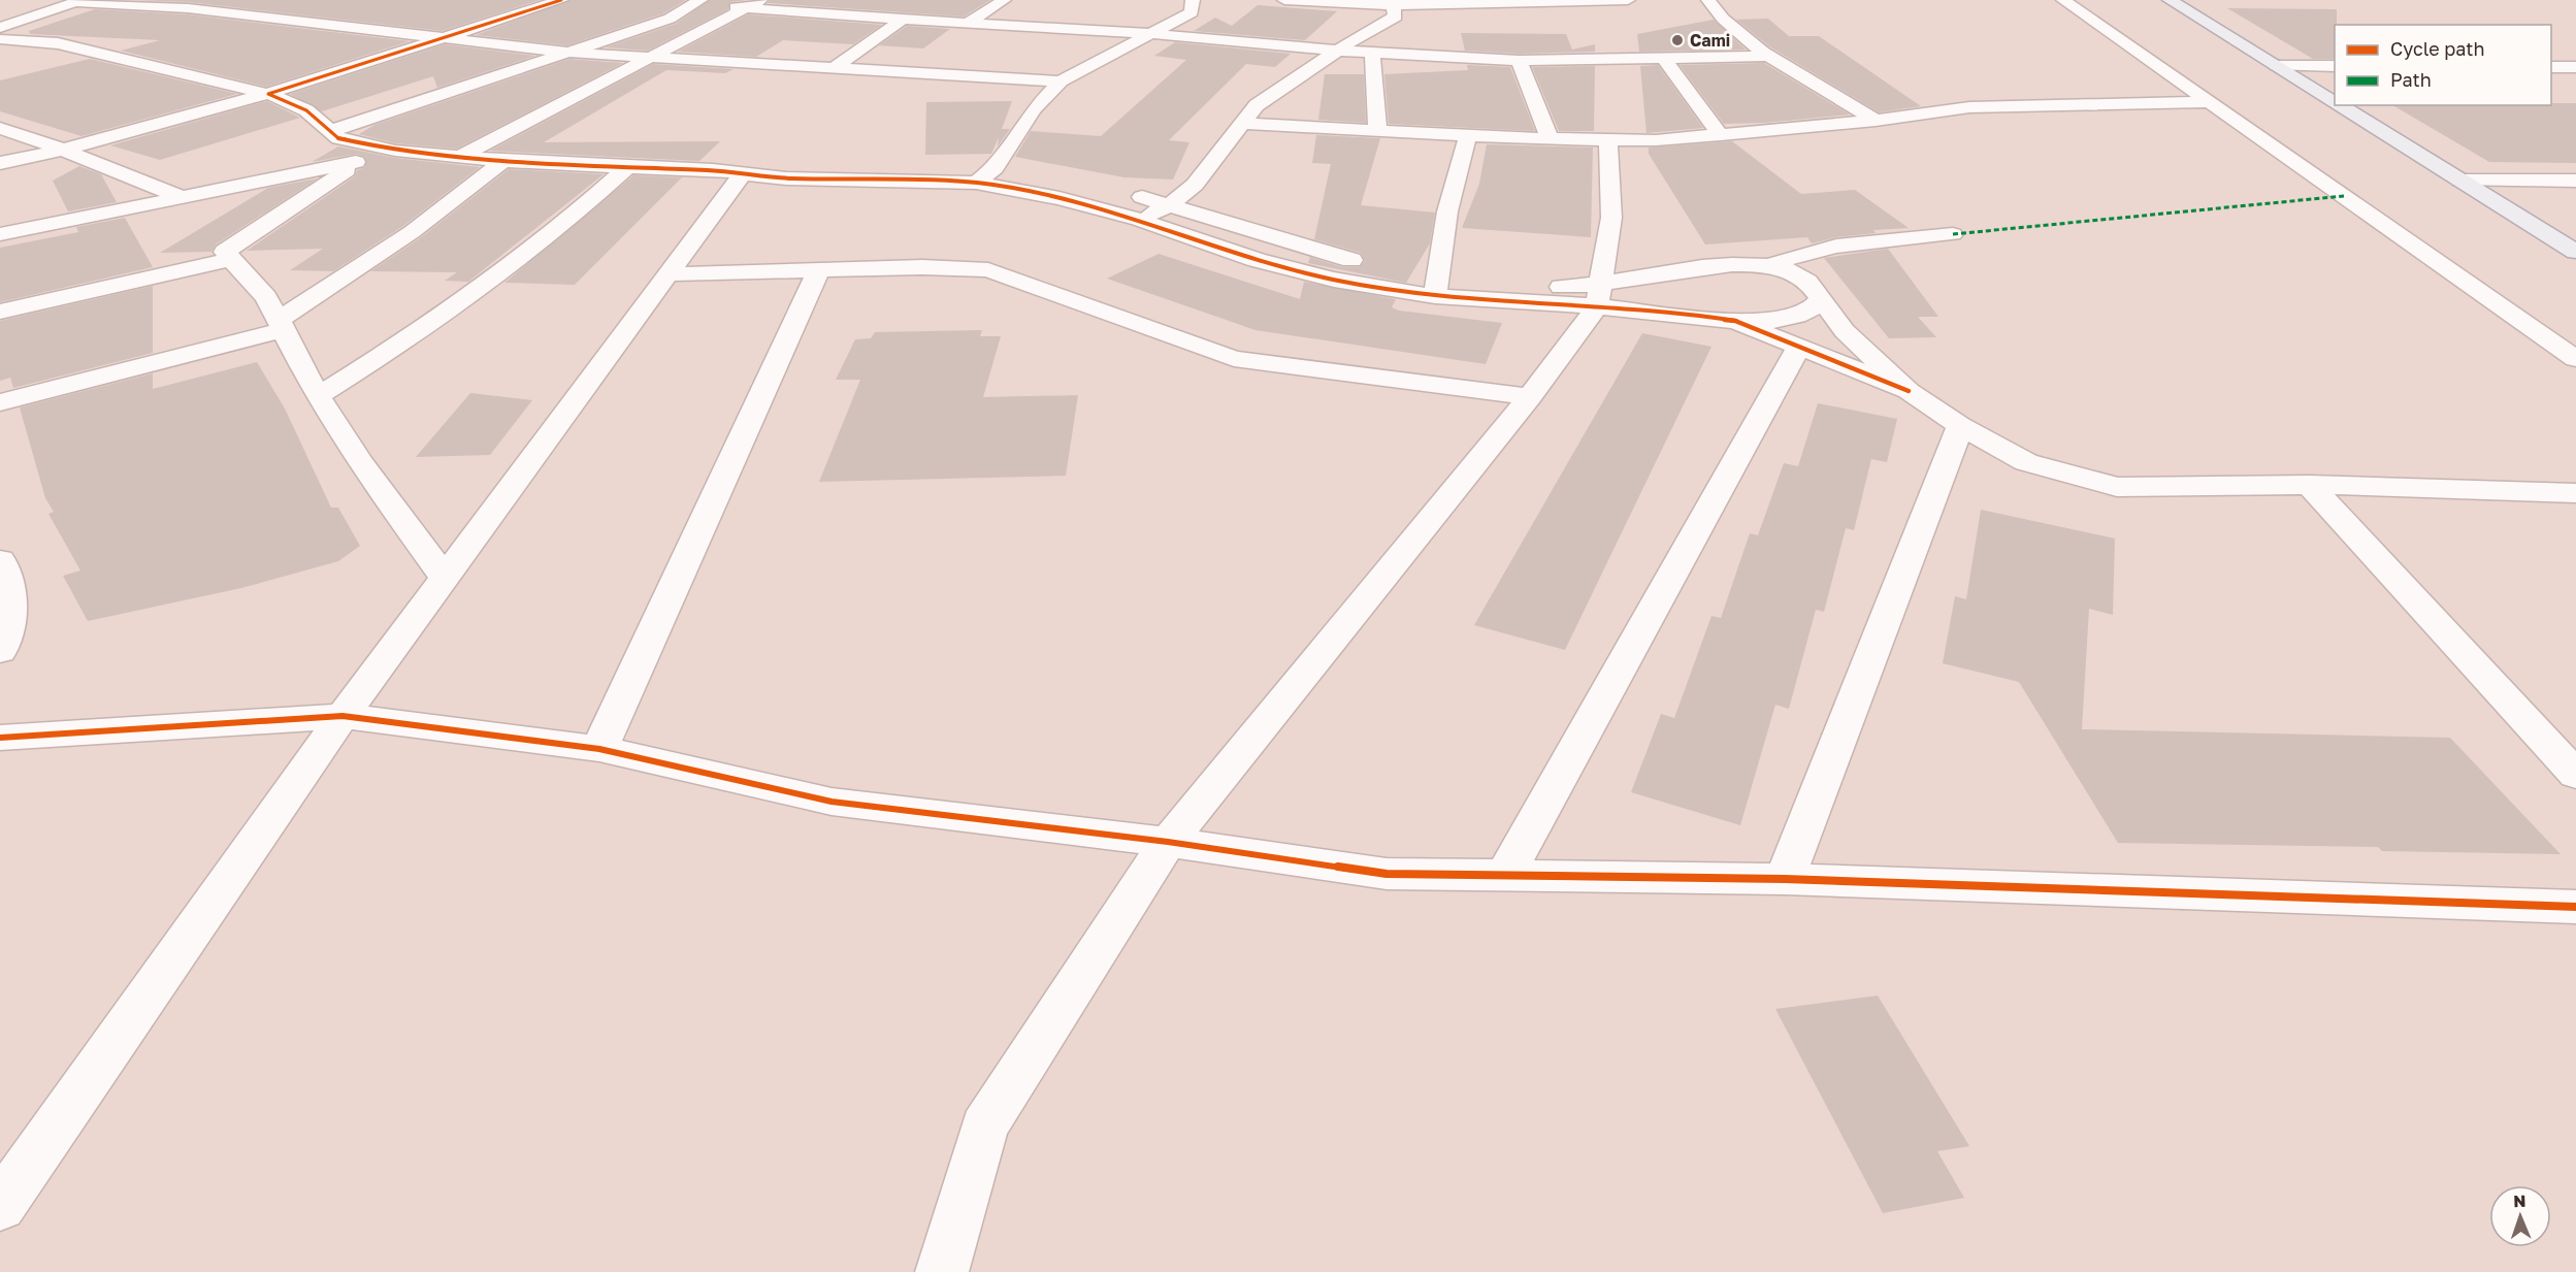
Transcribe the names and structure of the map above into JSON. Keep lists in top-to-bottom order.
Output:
{
  "places": ["Cami"],
  "legend": ["Cycle path", "Path"],
  "north": "top"
}
